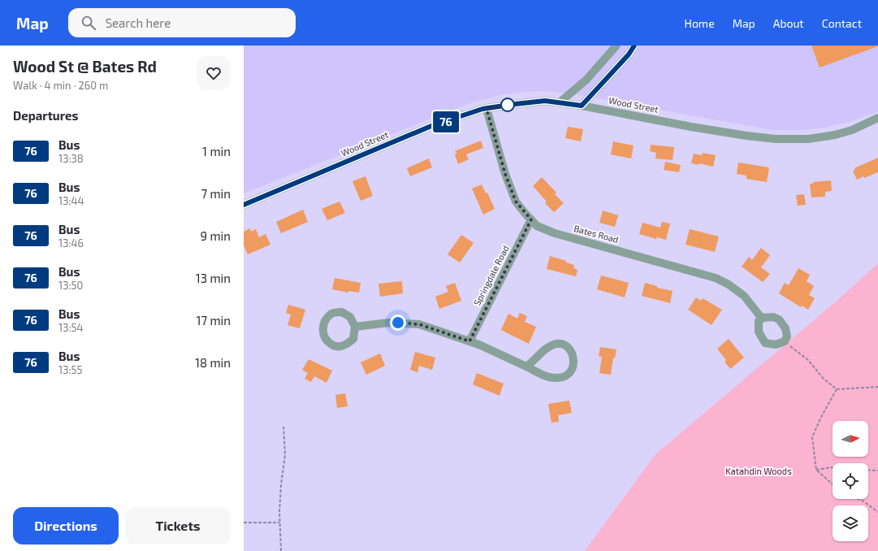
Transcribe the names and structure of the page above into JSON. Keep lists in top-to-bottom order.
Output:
{
  "streets": {
    "street": ["Wood Street", "Bates Road", "Springdale Road"]
  },
  "crossings": [
    ["Wood Street", "Bates Road"],
    ["Bates Road", "Springdale Road"]
  ],
  "parks": ["Katahdin Woods"],
  "lines": ["bus line 76"],
  "north": "right",
  "page": {
    "header": "Map",
    "search": "Search here",
    "nav": [
      "Home",
      "Map",
      "About",
      "Contact"
    ],
    "heading": [
      ["Wood St @ Bates Rd", "Walk · 4 min · 260 m"],
      "Departures"
    ],
    "on_map": "76",
    "list": [
      {
        "mark": "76",
        "name": "Bus",
        "note": "13:38",
        "value": "1 min"
      },
      {
        "mark": "76",
        "name": "Bus",
        "note": "13:44",
        "value": "7 min"
      },
      {
        "mark": "76",
        "name": "Bus",
        "note": "13:46",
        "value": "9 min"
      },
      {
        "mark": "76",
        "name": "Bus",
        "note": "13:50",
        "value": "13 min"
      },
      {
        "mark": "76",
        "name": "Bus",
        "note": "13:54",
        "value": "17 min"
      },
      {
        "mark": "76",
        "name": "Bus",
        "note": "13:55",
        "value": "18 min"
      }
    ],
    "buttons": ["Directions", "Tickets"]
  }
}
